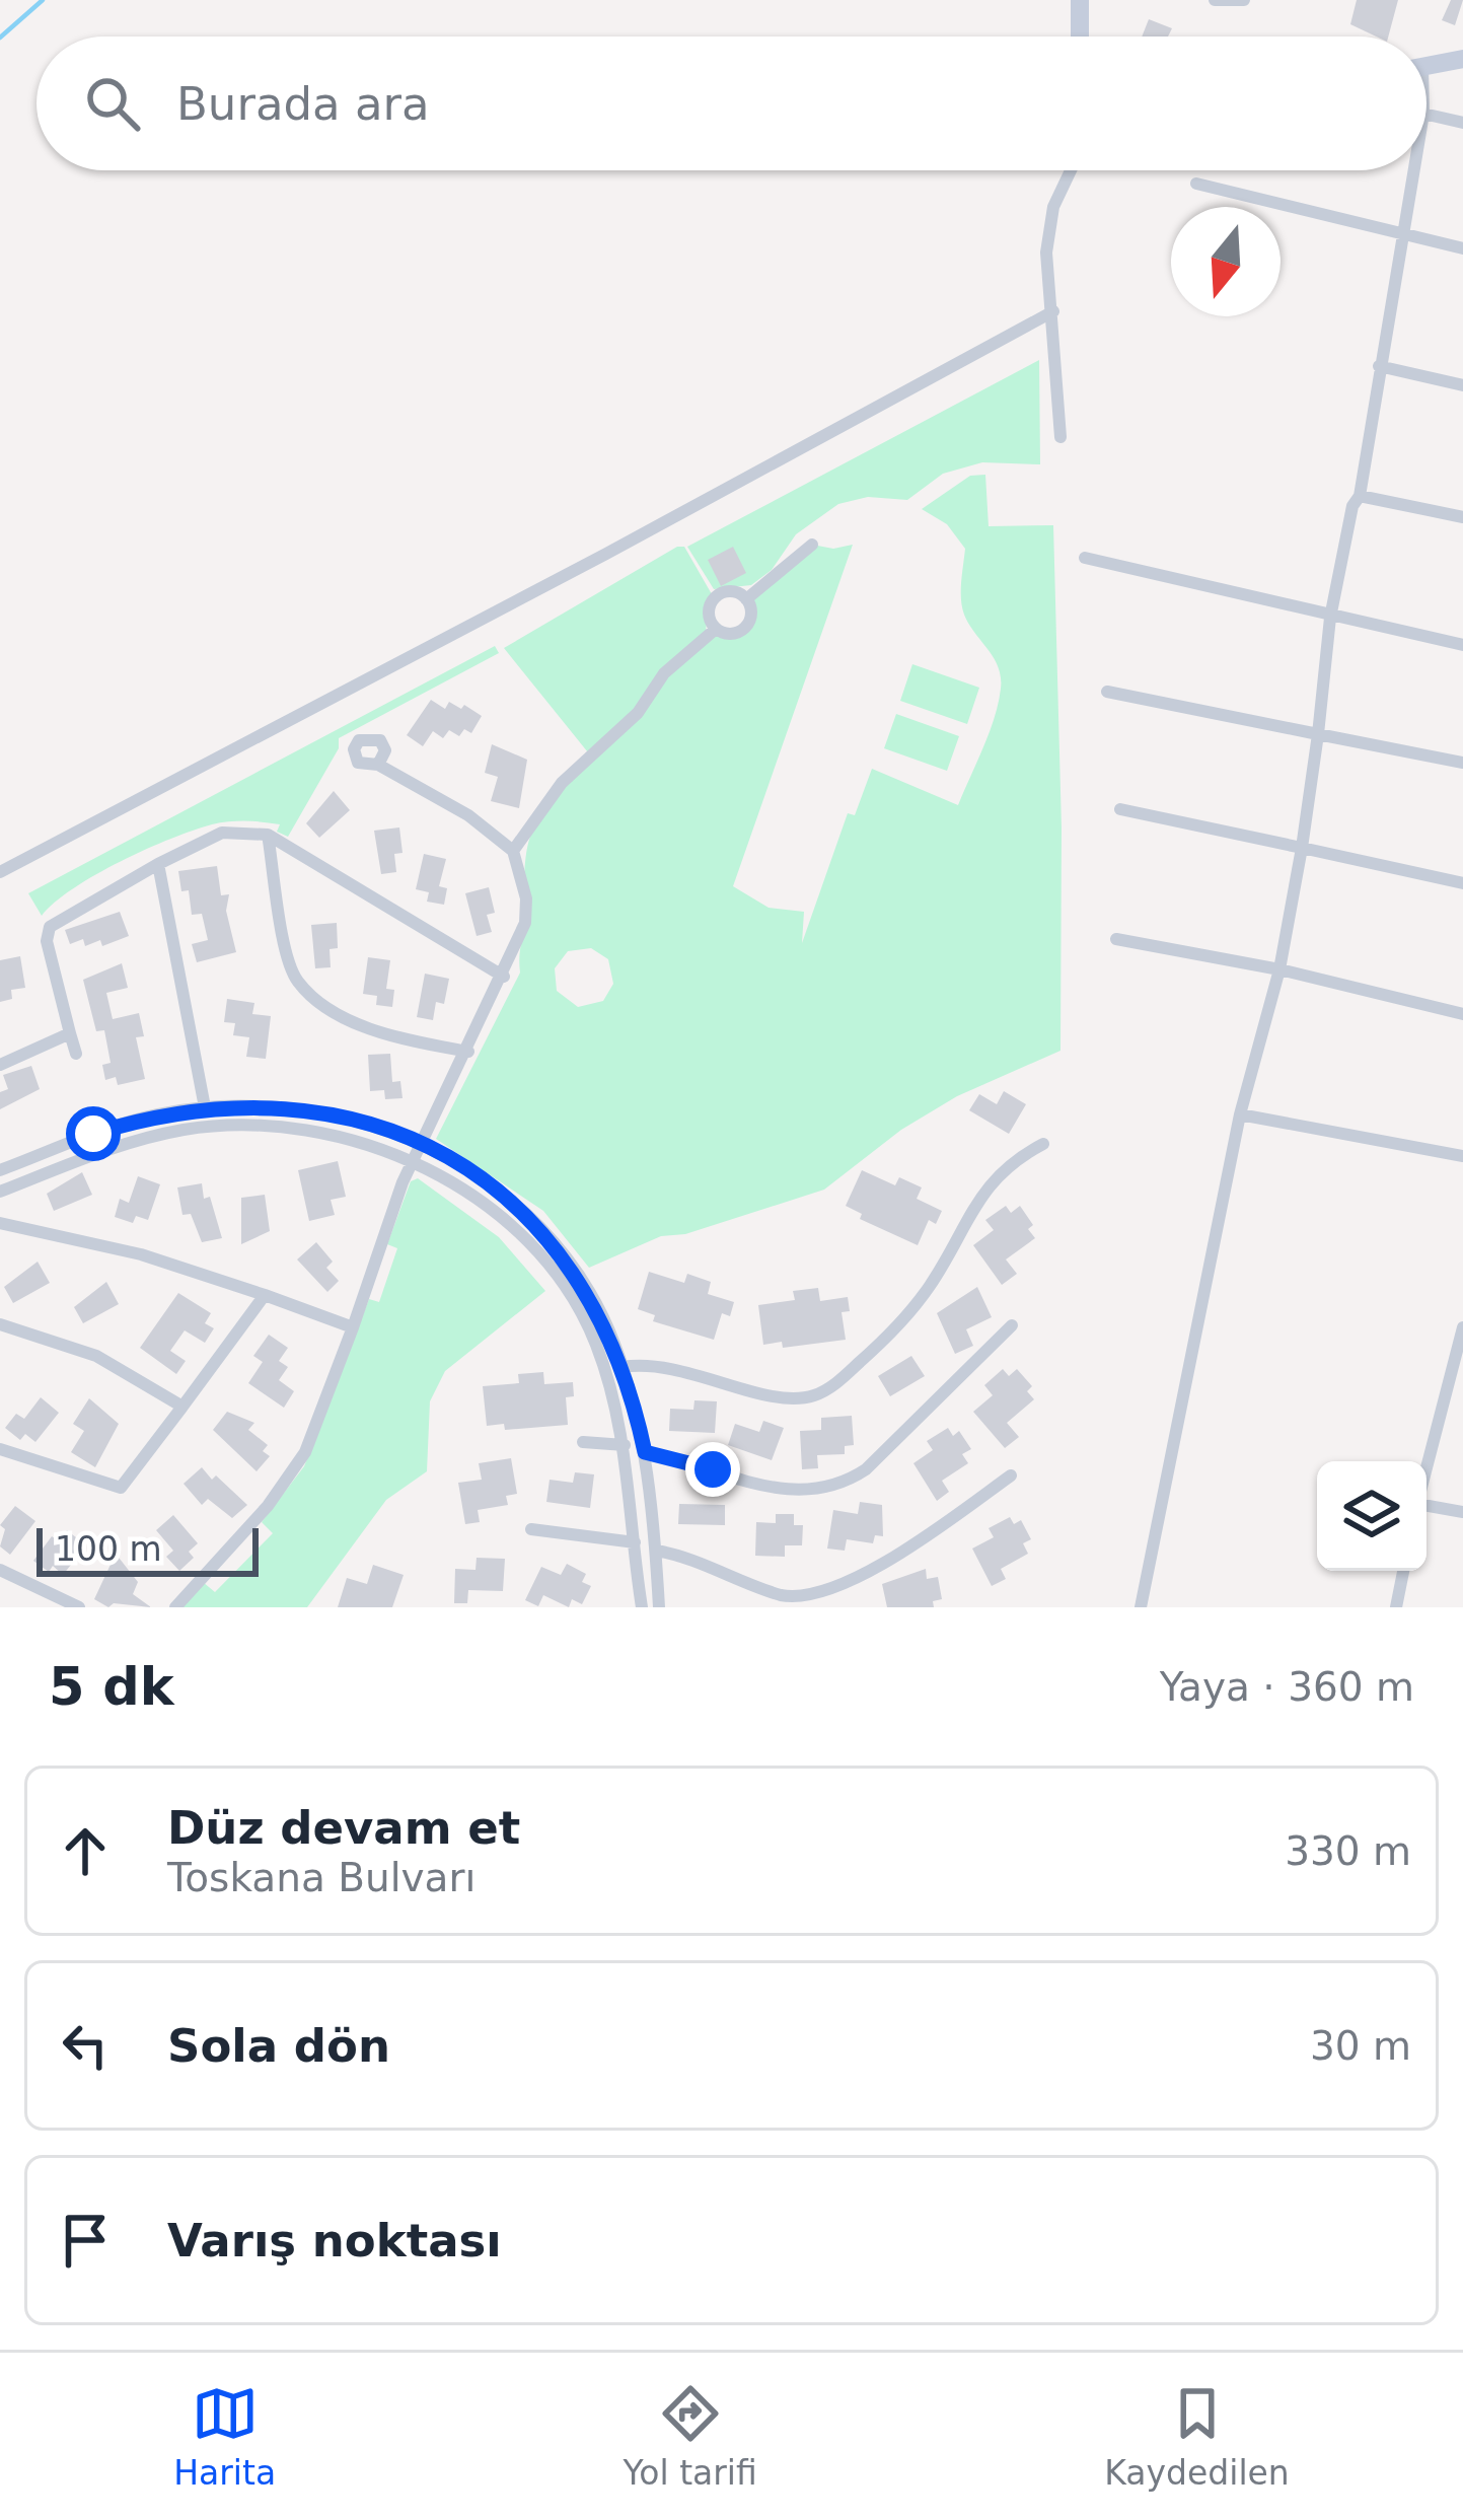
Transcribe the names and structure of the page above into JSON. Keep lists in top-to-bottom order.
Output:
{
  "scale_bar": "100 m",
  "north": "bottom",
  "page": {
    "search": "Burada ara",
    "scale": "100 m",
    "heading": ["5 dk", "Yaya · 360 m"],
    "list": [
      ["Düz devam et", "Toskana Bulvarı", "330 m"],
      ["Sola dön", "30 m"],
      "Varış noktası"
    ],
    "nav": ["Harita", "Yol tarifi", "Kaydedilen"]
  }
}
